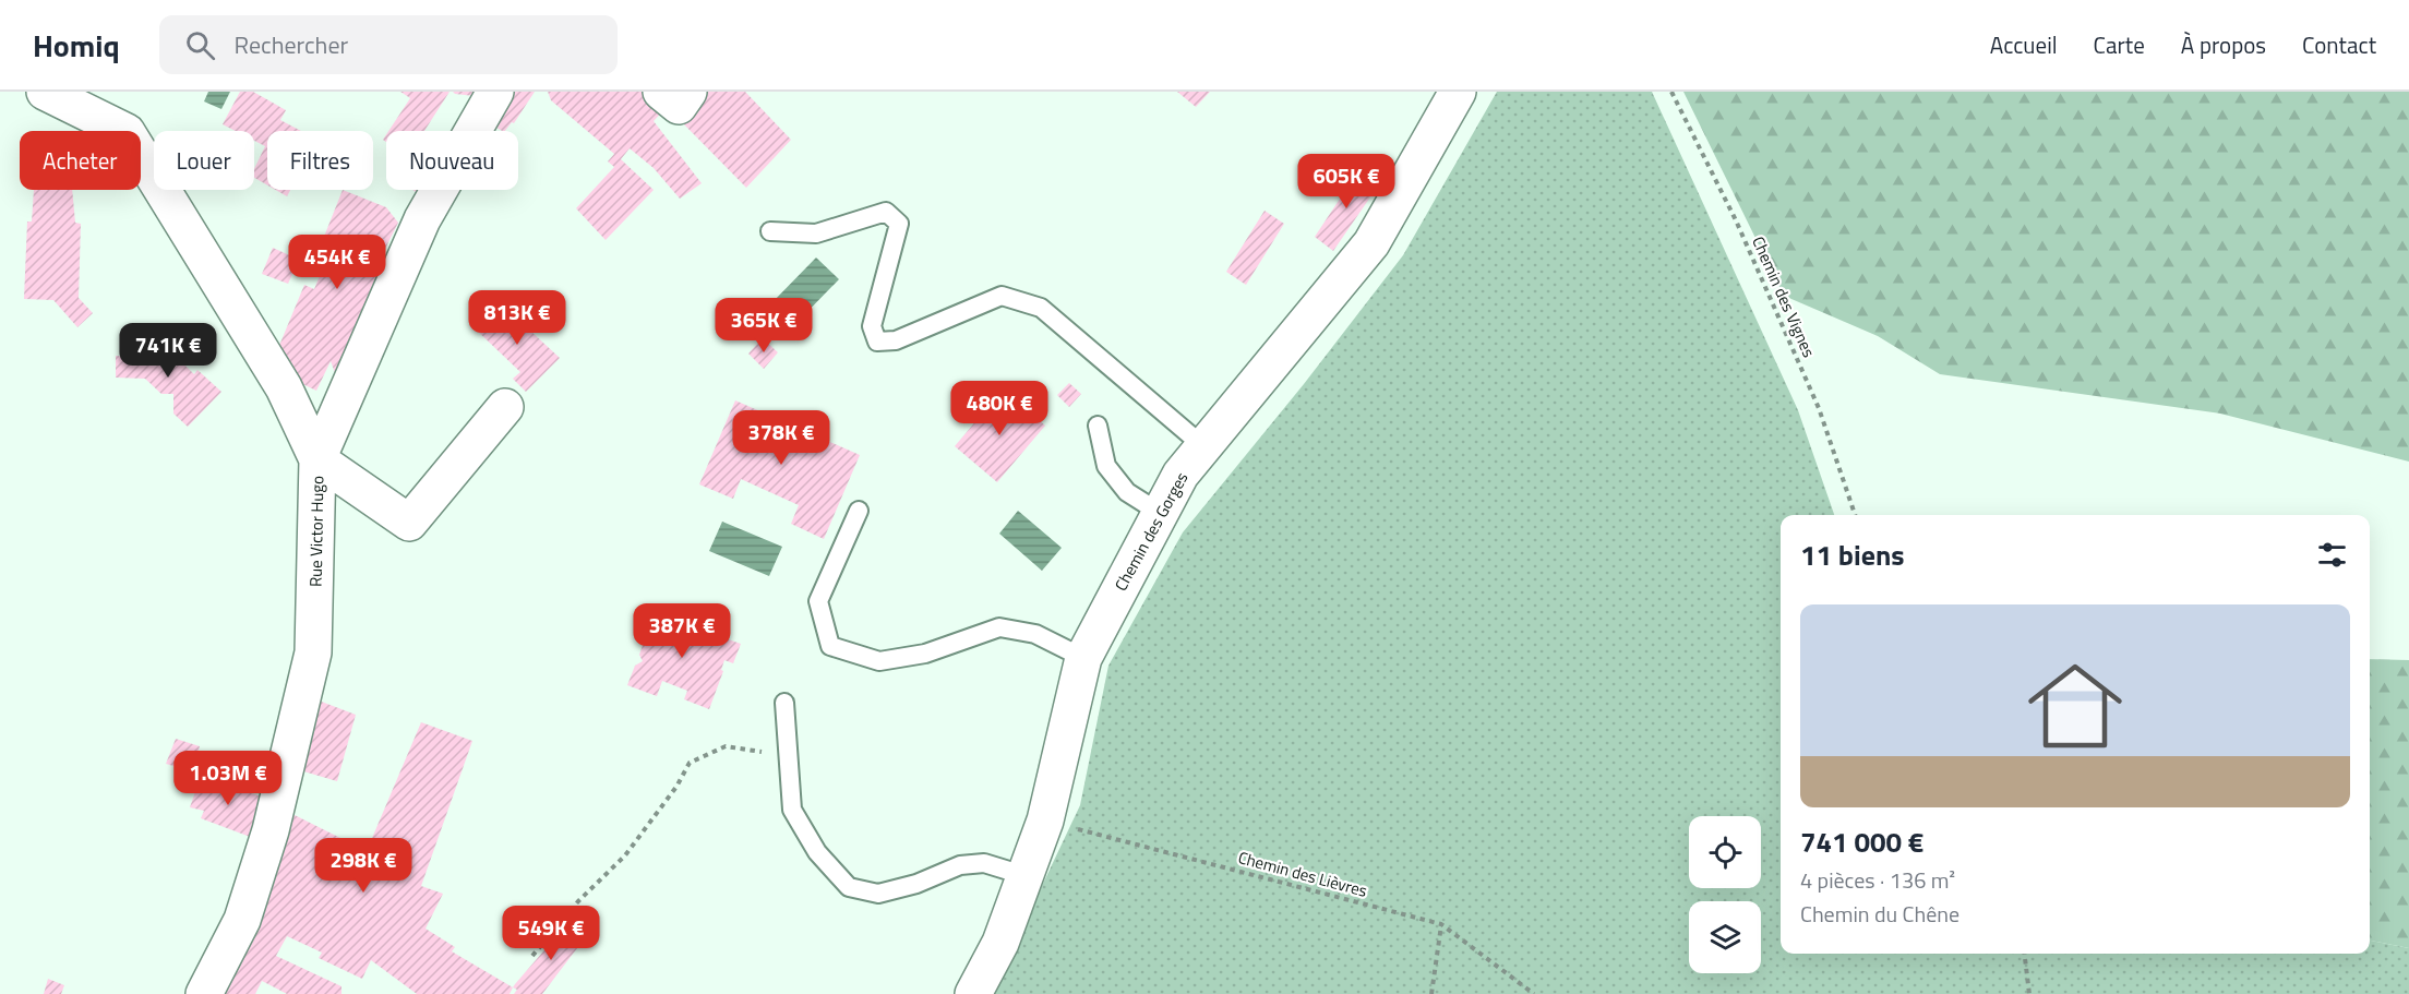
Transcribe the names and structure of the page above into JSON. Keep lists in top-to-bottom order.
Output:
{
  "streets": {
    "street": ["Rue Victor Hugo", "Chemin des Gorges"],
    "path": ["Chemin des Vignes", "Chemin des Lièvres"]
  },
  "crossings": [
    ["Chemin des Gorges", "Chemin des Lièvres"]
  ],
  "page": {
    "header": "Homiq",
    "search": "Rechercher",
    "nav": [
      "Accueil",
      "Carte",
      "À propos",
      "Contact"
    ],
    "chip": [
      "Acheter",
      "Louer",
      "Filtres",
      "Nouveau"
    ],
    "price": [
      "605K €",
      "454K €",
      "813K €",
      "365K €",
      "741K €",
      "480K €",
      "378K €",
      "387K €",
      "1.03M €",
      "298K €",
      "549K €"
    ],
    "heading": "11 biens",
    "list": [
      {
        "name": "741 000 €",
        "note": "4 pièces · 136 m² · Chemin du Chêne"
      }
    ]
  }
}
